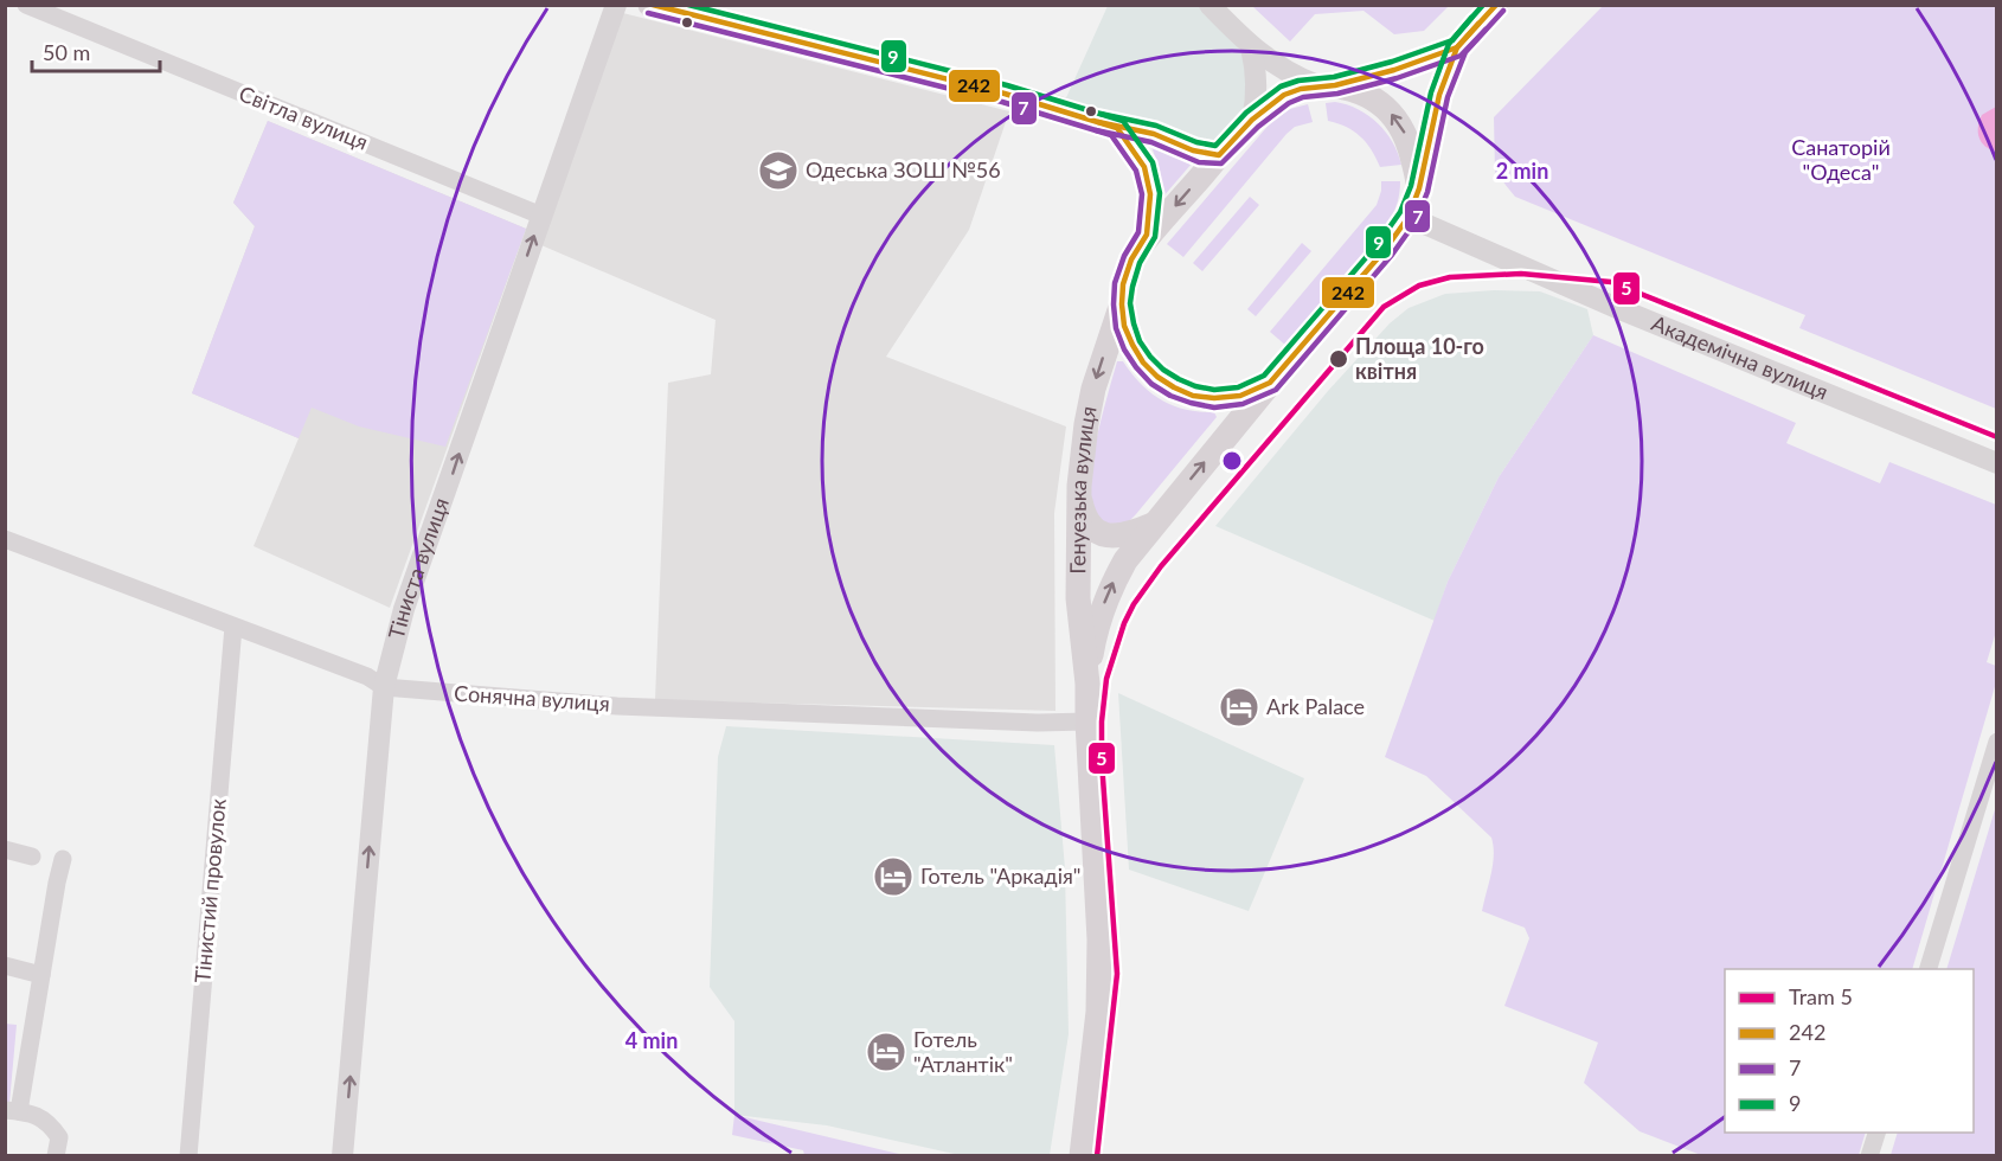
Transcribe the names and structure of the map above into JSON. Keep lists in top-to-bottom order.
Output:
{
  "streets": {
    "main road": ["Генуезька вулиця"],
    "street": [
      "Світла вулиця",
      "Академічна вулиця",
      "Тіниста вулиця",
      "Сонячна вулиця",
      "Тінистий провулок"
    ]
  },
  "crossings": [
    ["Світла вулиця", "Тіниста вулиця"],
    ["Академічна вулиця", "Генуезька вулиця"],
    ["Генуезька вулиця", "Сонячна вулиця"],
    ["Тіниста вулиця", "Сонячна вулиця"],
    ["Сонячна вулиця", "Тінистий провулок"]
  ],
  "one_way": ["Тіниста вулиця"],
  "parks": ["Санаторій \"Одеса\""],
  "places": {
    "school or university": ["Одеська ЗОШ №56"],
    "other": ["Площа 10-го квітня"],
    "hotel": ["Ark Palace", "Готель \"Аркадія\"", "Готель \"Атлантік\""]
  },
  "lines": [
    "transit line 242",
    "transit line 9",
    "transit line 7",
    "tram line 5"
  ],
  "legend": [
    "Tram 5",
    "242",
    "7",
    "9"
  ],
  "scale_bar": "50 m",
  "rings": ["2 min", "4 min"]
}
